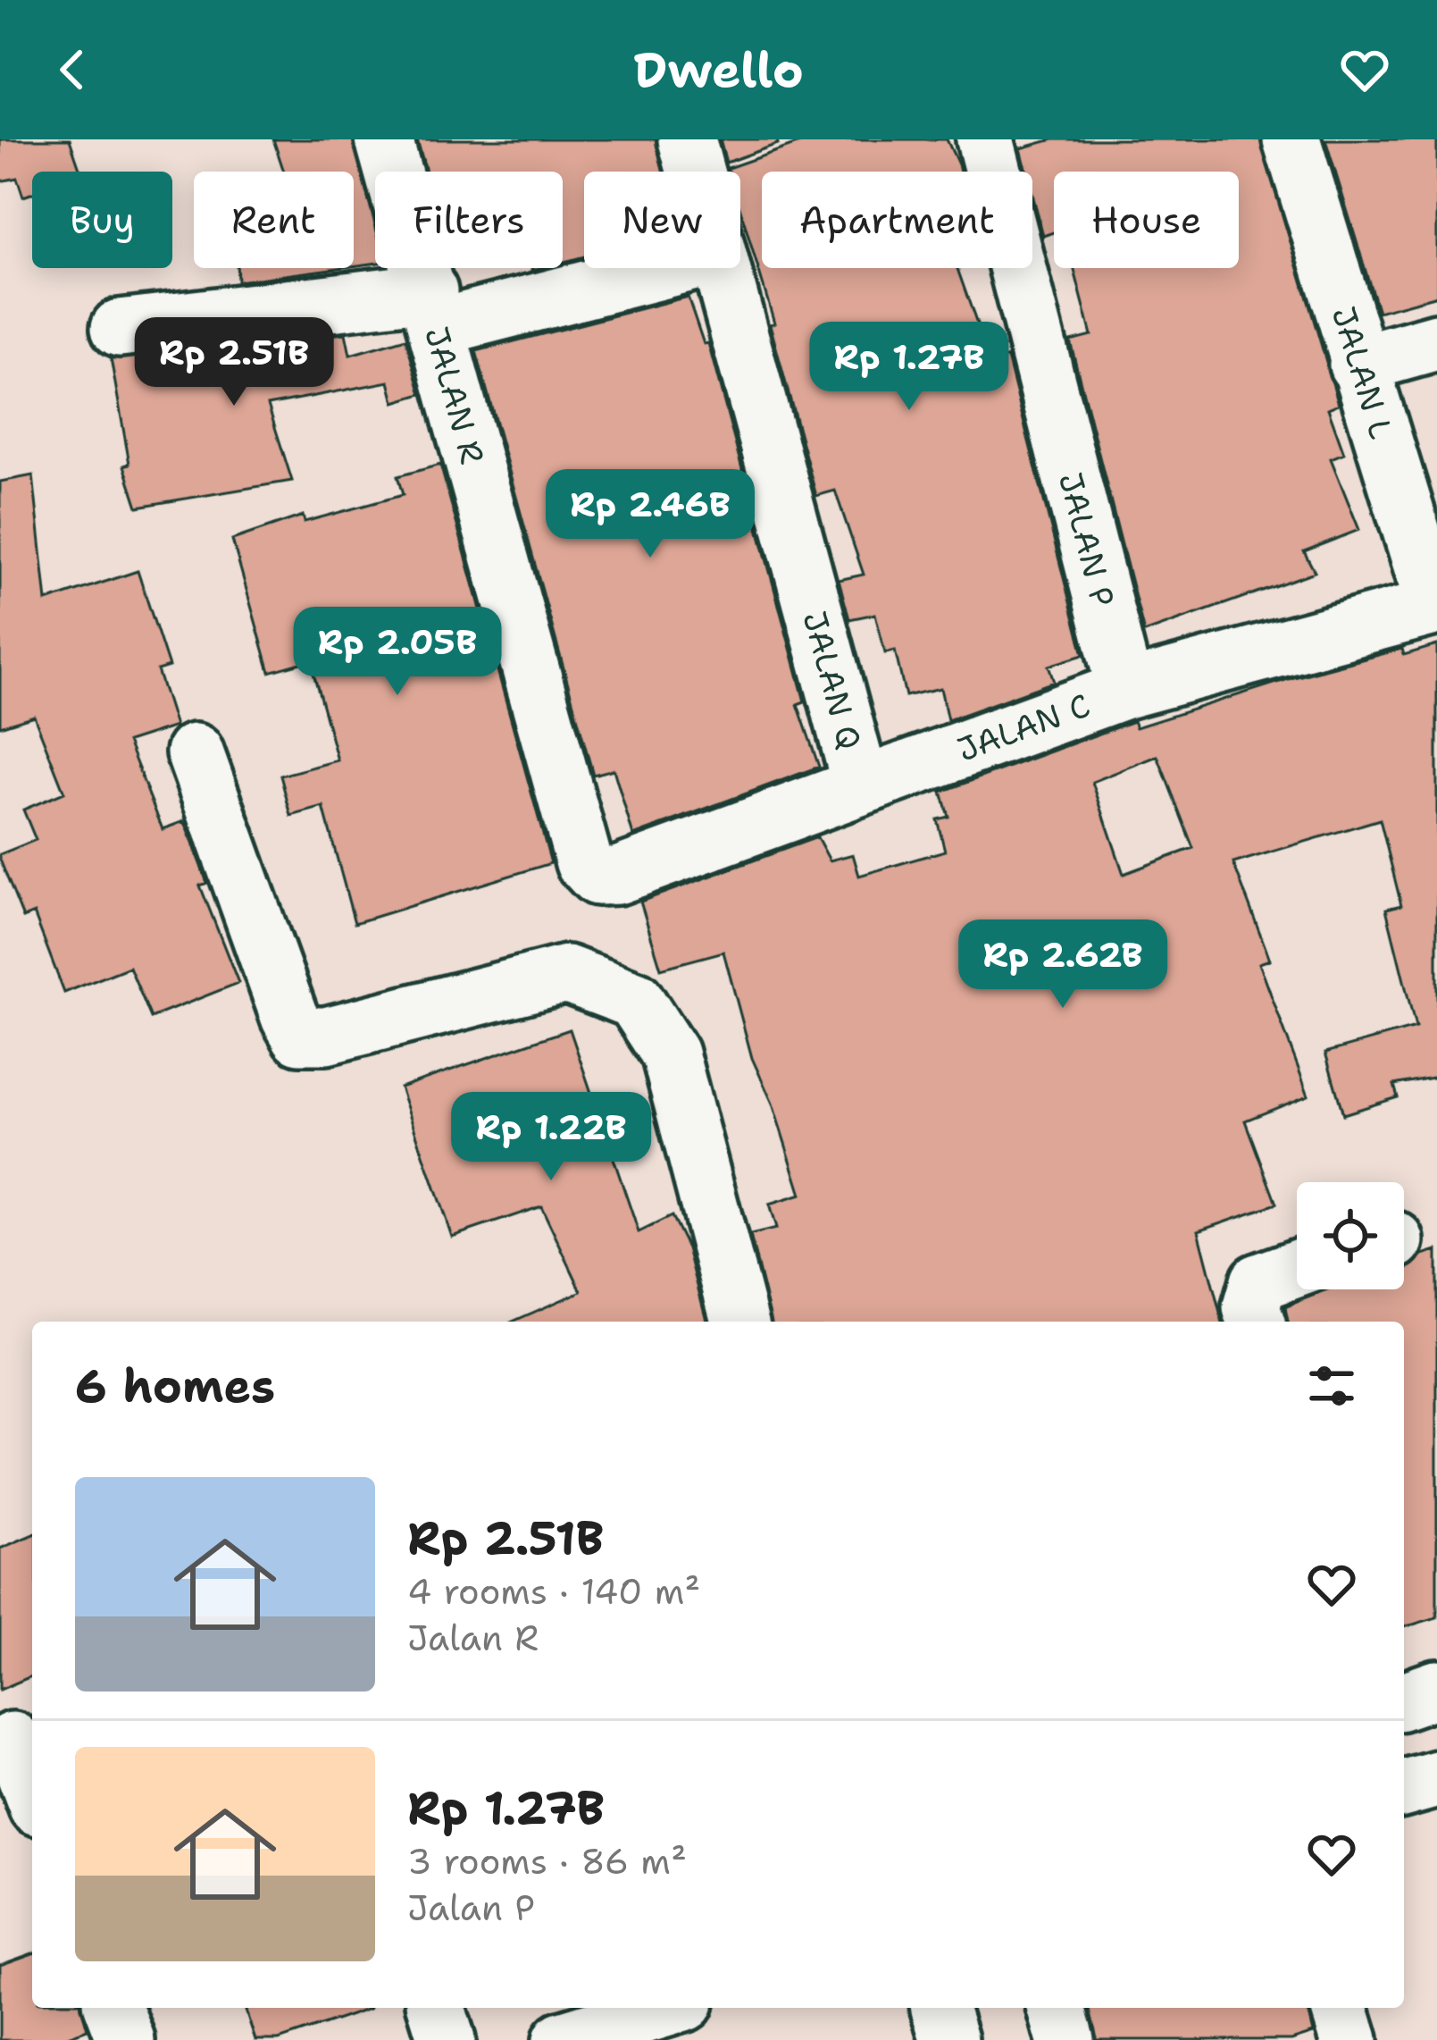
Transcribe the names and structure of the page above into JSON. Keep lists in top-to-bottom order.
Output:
{
  "streets": {
    "street": [
      "JALAN L",
      "JALAN R",
      "JALAN P",
      "JALAN Q",
      "JALAN C"
    ]
  },
  "crossings": [
    ["JALAN L", "JALAN C"],
    ["JALAN R", "JALAN C"],
    ["JALAN P", "JALAN C"],
    ["JALAN Q", "JALAN C"]
  ],
  "page": {
    "header": "Dwello",
    "chip": [
      "Buy",
      "Rent",
      "Filters",
      "New",
      "Apartment",
      "House"
    ],
    "price": [
      "Rp 2.51B",
      "Rp 1.27B",
      "Rp 2.46B",
      "Rp 2.05B",
      "Rp 2.62B",
      "Rp 1.22B"
    ],
    "heading": "6 homes",
    "list": [
      {
        "name": "Rp 2.51B",
        "note": "4 rooms · 140 m² · Jalan R"
      },
      {
        "name": "Rp 1.27B",
        "note": "3 rooms · 86 m² · Jalan P"
      }
    ]
  }
}
